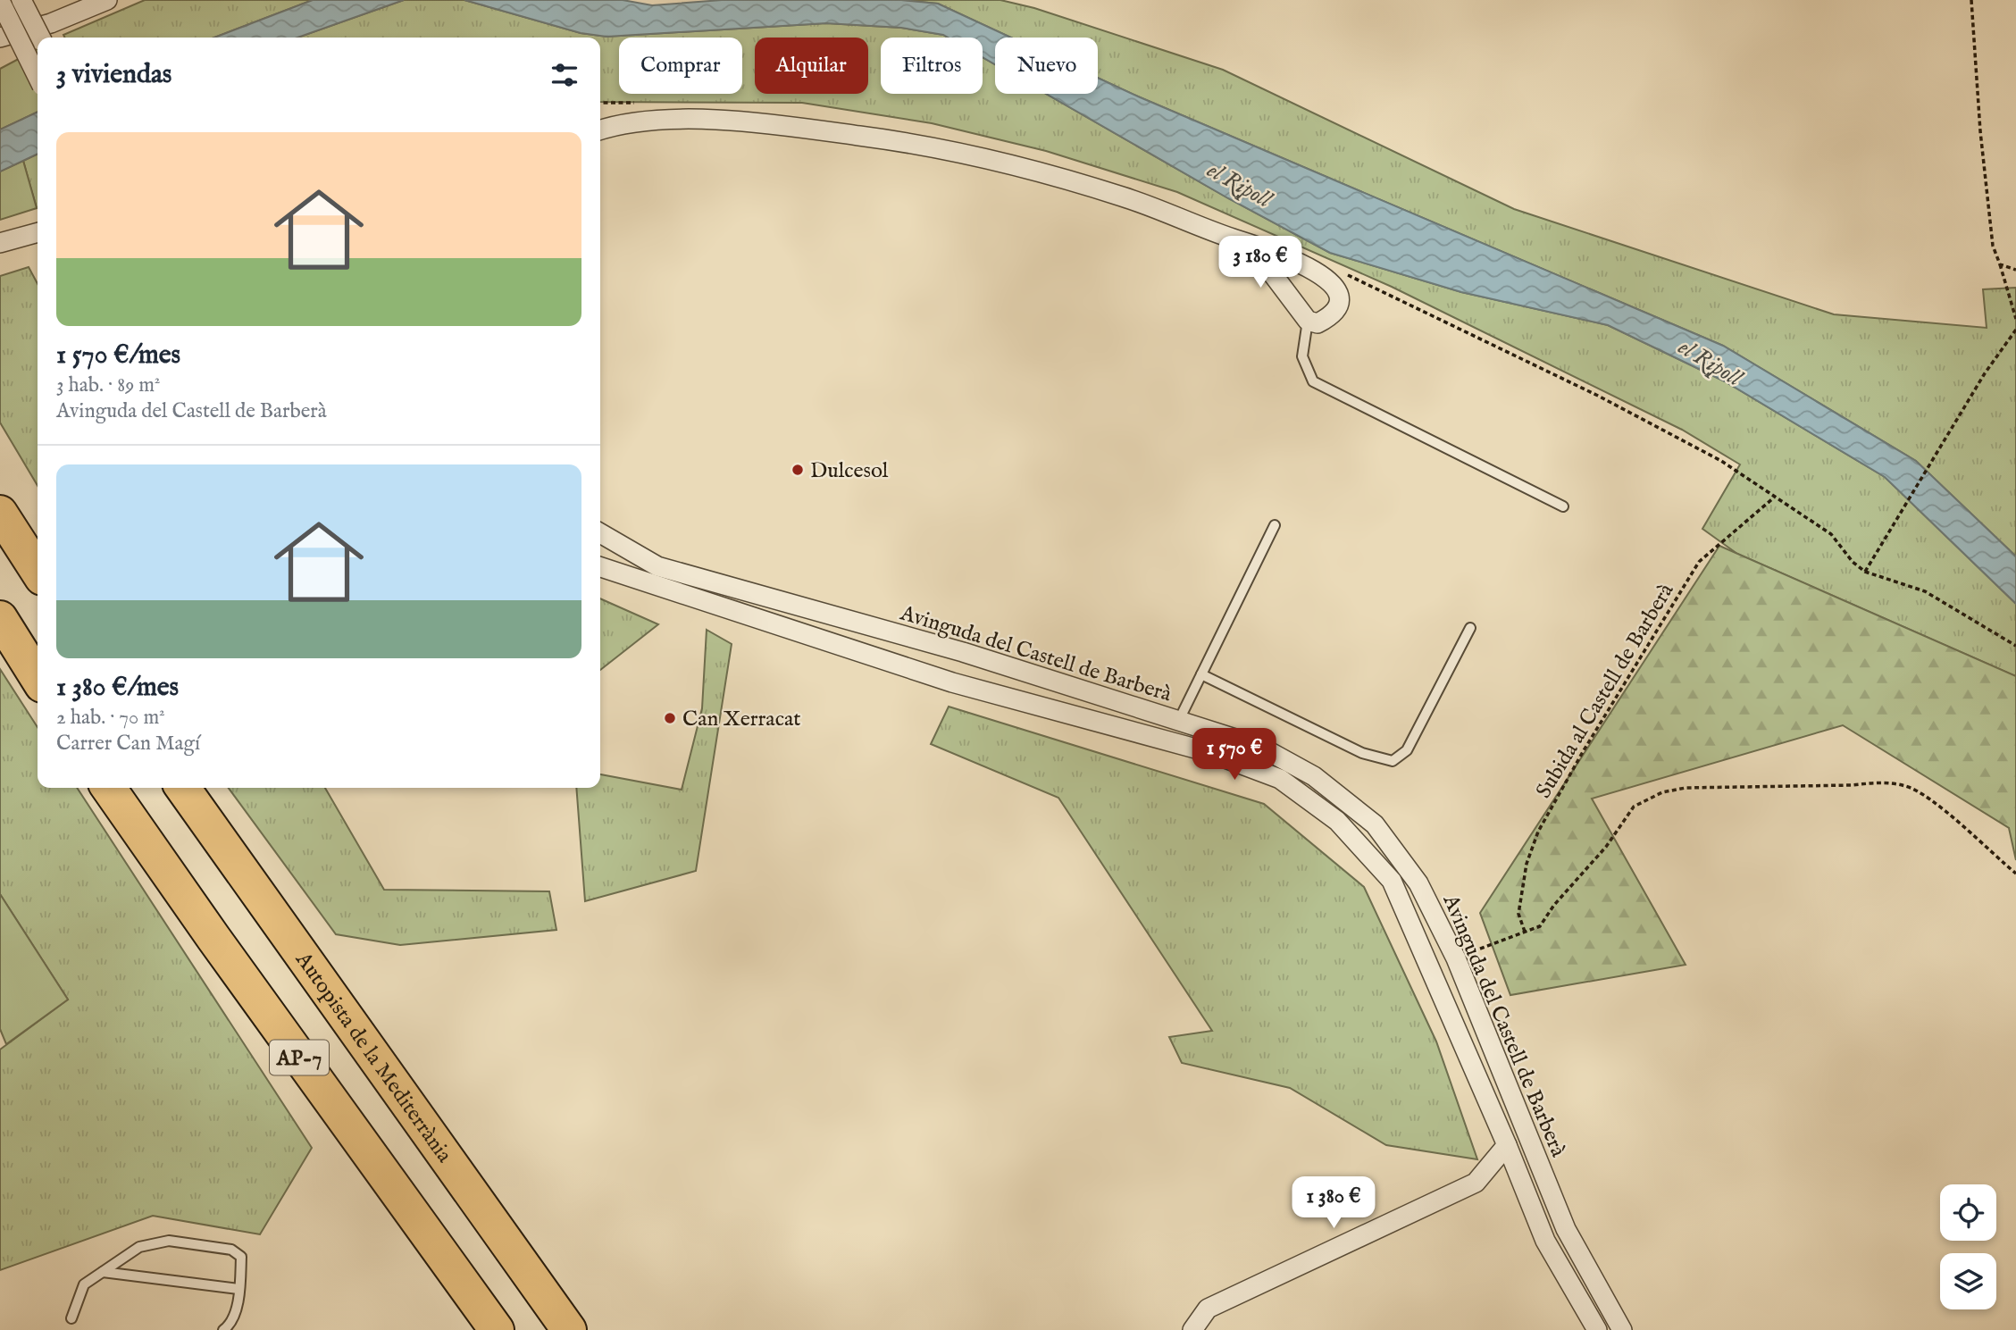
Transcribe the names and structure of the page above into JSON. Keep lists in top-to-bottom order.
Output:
{
  "streets": {
    "highway": ["AP-7", "Autopista de la Mediterrània"],
    "street": ["Avinguda del Castell de Barberà"],
    "path": ["Subida al Castell de Barberà"]
  },
  "water": ["el Ripoll"],
  "places": ["Dulcesol", "Can Xerracat"],
  "page": {
    "chip": [
      "Comprar",
      "Alquilar",
      "Filtros",
      "Nuevo"
    ],
    "heading": "3 viviendas",
    "list": [
      {
        "name": "1 570 €/mes",
        "note": "3 hab. · 89 m² · Avinguda del Castell de Barberà"
      },
      {
        "name": "1 380 €/mes",
        "note": "2 hab. · 70 m² · Carrer Can Magí"
      }
    ],
    "price": ["3 180 €", "1 570 €", "1 380 €"]
  }
}
